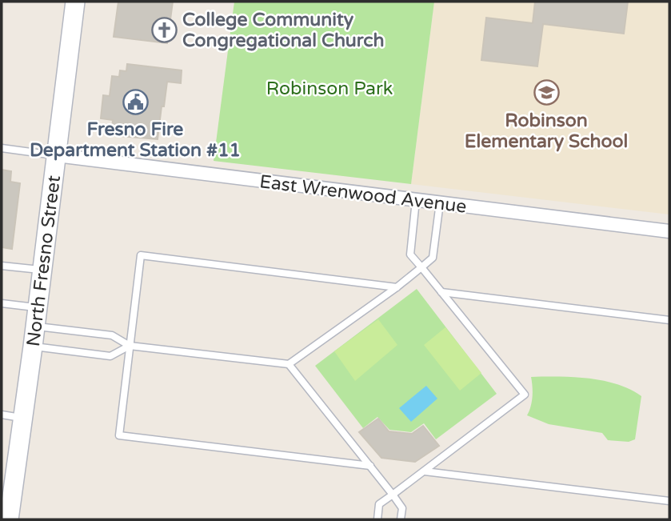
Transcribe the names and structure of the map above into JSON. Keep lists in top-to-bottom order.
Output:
{
  "streets": {
    "main road": ["North Fresno Street"],
    "street": ["East Wrenwood Avenue"]
  },
  "crossings": [
    ["East Wrenwood Avenue", "North Fresno Street"]
  ],
  "parks": ["Robinson Park"],
  "places": {
    "church": ["College Community Congregational Church"],
    "school or university": ["Robinson Elementary School"],
    "public building": ["Fresno Fire Department Station #11"]
  }
}
